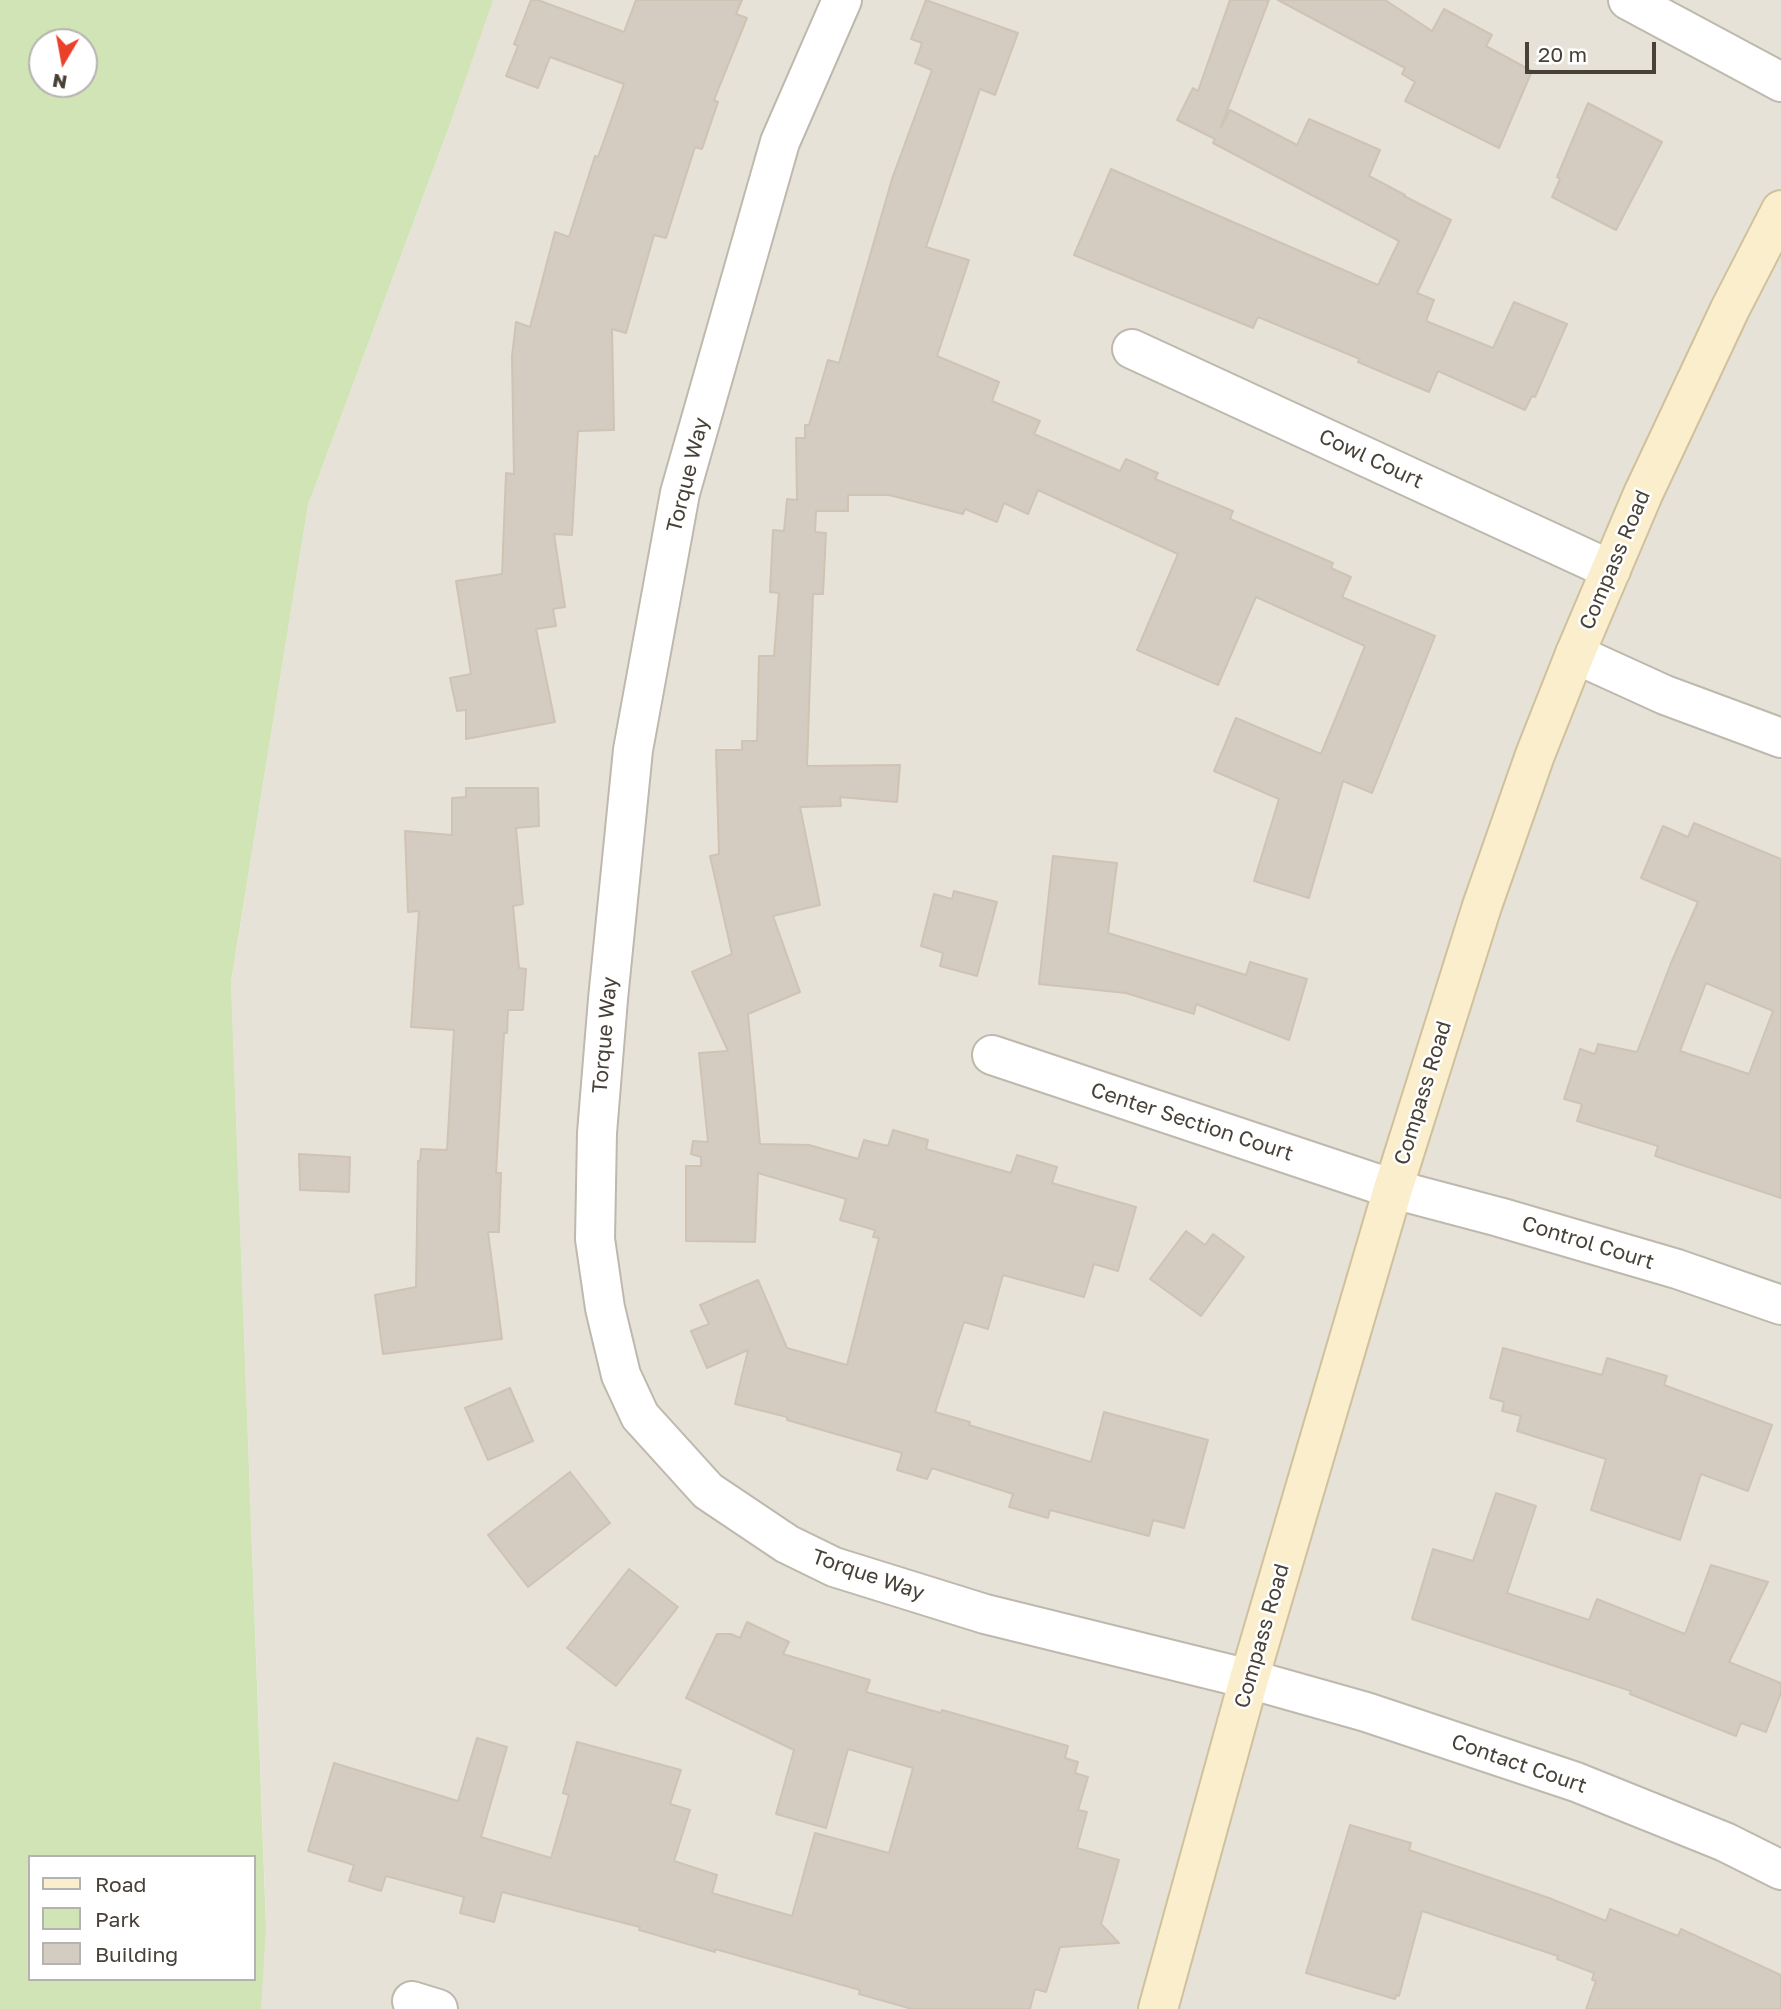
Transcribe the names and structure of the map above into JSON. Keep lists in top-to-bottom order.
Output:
{
  "streets": {
    "street": [
      "Cowl Court",
      "Torque Way",
      "Compass Road",
      "Center Section Court",
      "Control Court",
      "Contact Court"
    ]
  },
  "crossings": [
    ["Cowl Court", "Compass Road"],
    ["Torque Way", "Compass Road"],
    ["Torque Way", "Contact Court"],
    ["Compass Road", "Center Section Court"],
    ["Compass Road", "Control Court"],
    ["Compass Road", "Contact Court"],
    ["Center Section Court", "Control Court"]
  ],
  "legend": ["Road", "Park", "Building"],
  "scale_bar": "20 m",
  "north": "bottom"
}
